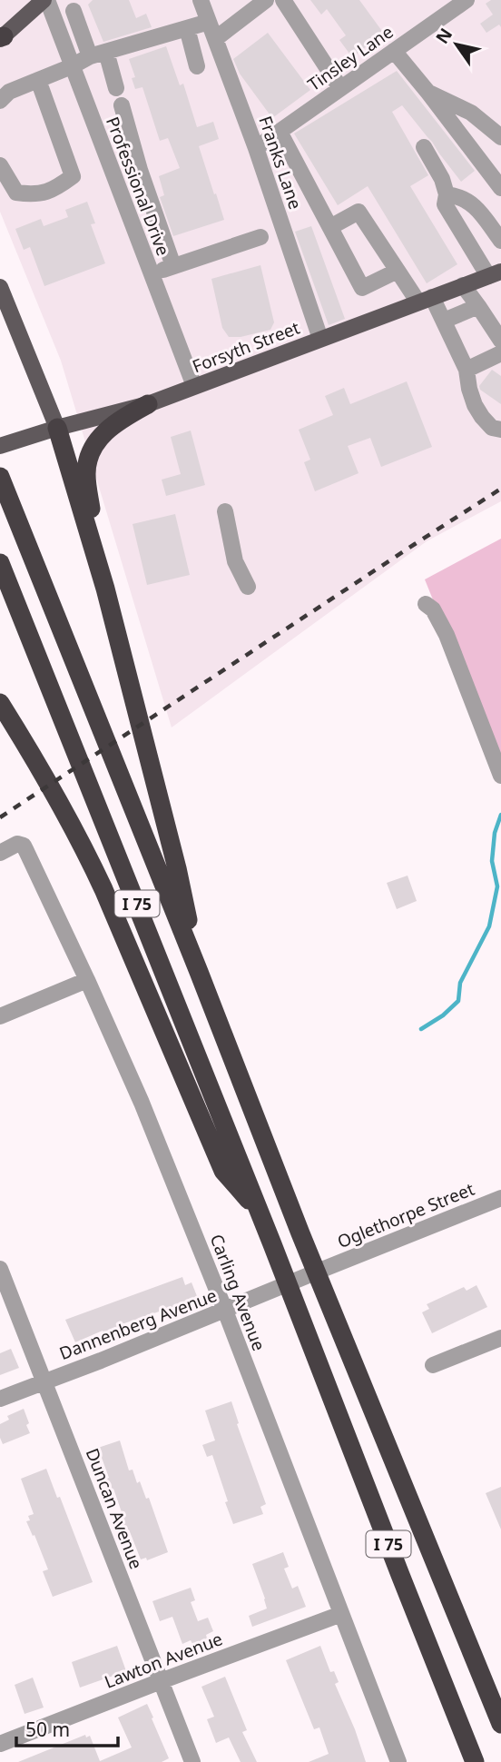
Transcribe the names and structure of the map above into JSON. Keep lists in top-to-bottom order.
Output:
{
  "streets": {
    "highway": ["I 75"],
    "main road": ["Forsyth Street"],
    "street": [
      "Tinsley Lane",
      "Franks Lane",
      "Professional Drive",
      "Oglethorpe Street",
      "Carling Avenue",
      "Dannenberg Avenue",
      "Duncan Avenue",
      "Lawton Avenue"
    ]
  },
  "crossings": [
    ["Tinsley Lane", "Franks Lane"],
    ["Franks Lane", "Forsyth Street"],
    ["Professional Drive", "Forsyth Street"],
    ["Oglethorpe Street", "Dannenberg Avenue"],
    ["Carling Avenue", "Dannenberg Avenue"],
    ["Carling Avenue", "Lawton Avenue"],
    ["Dannenberg Avenue", "Duncan Avenue"],
    ["Duncan Avenue", "Lawton Avenue"]
  ],
  "scale_bar": "50 m",
  "north": "top left"
}
